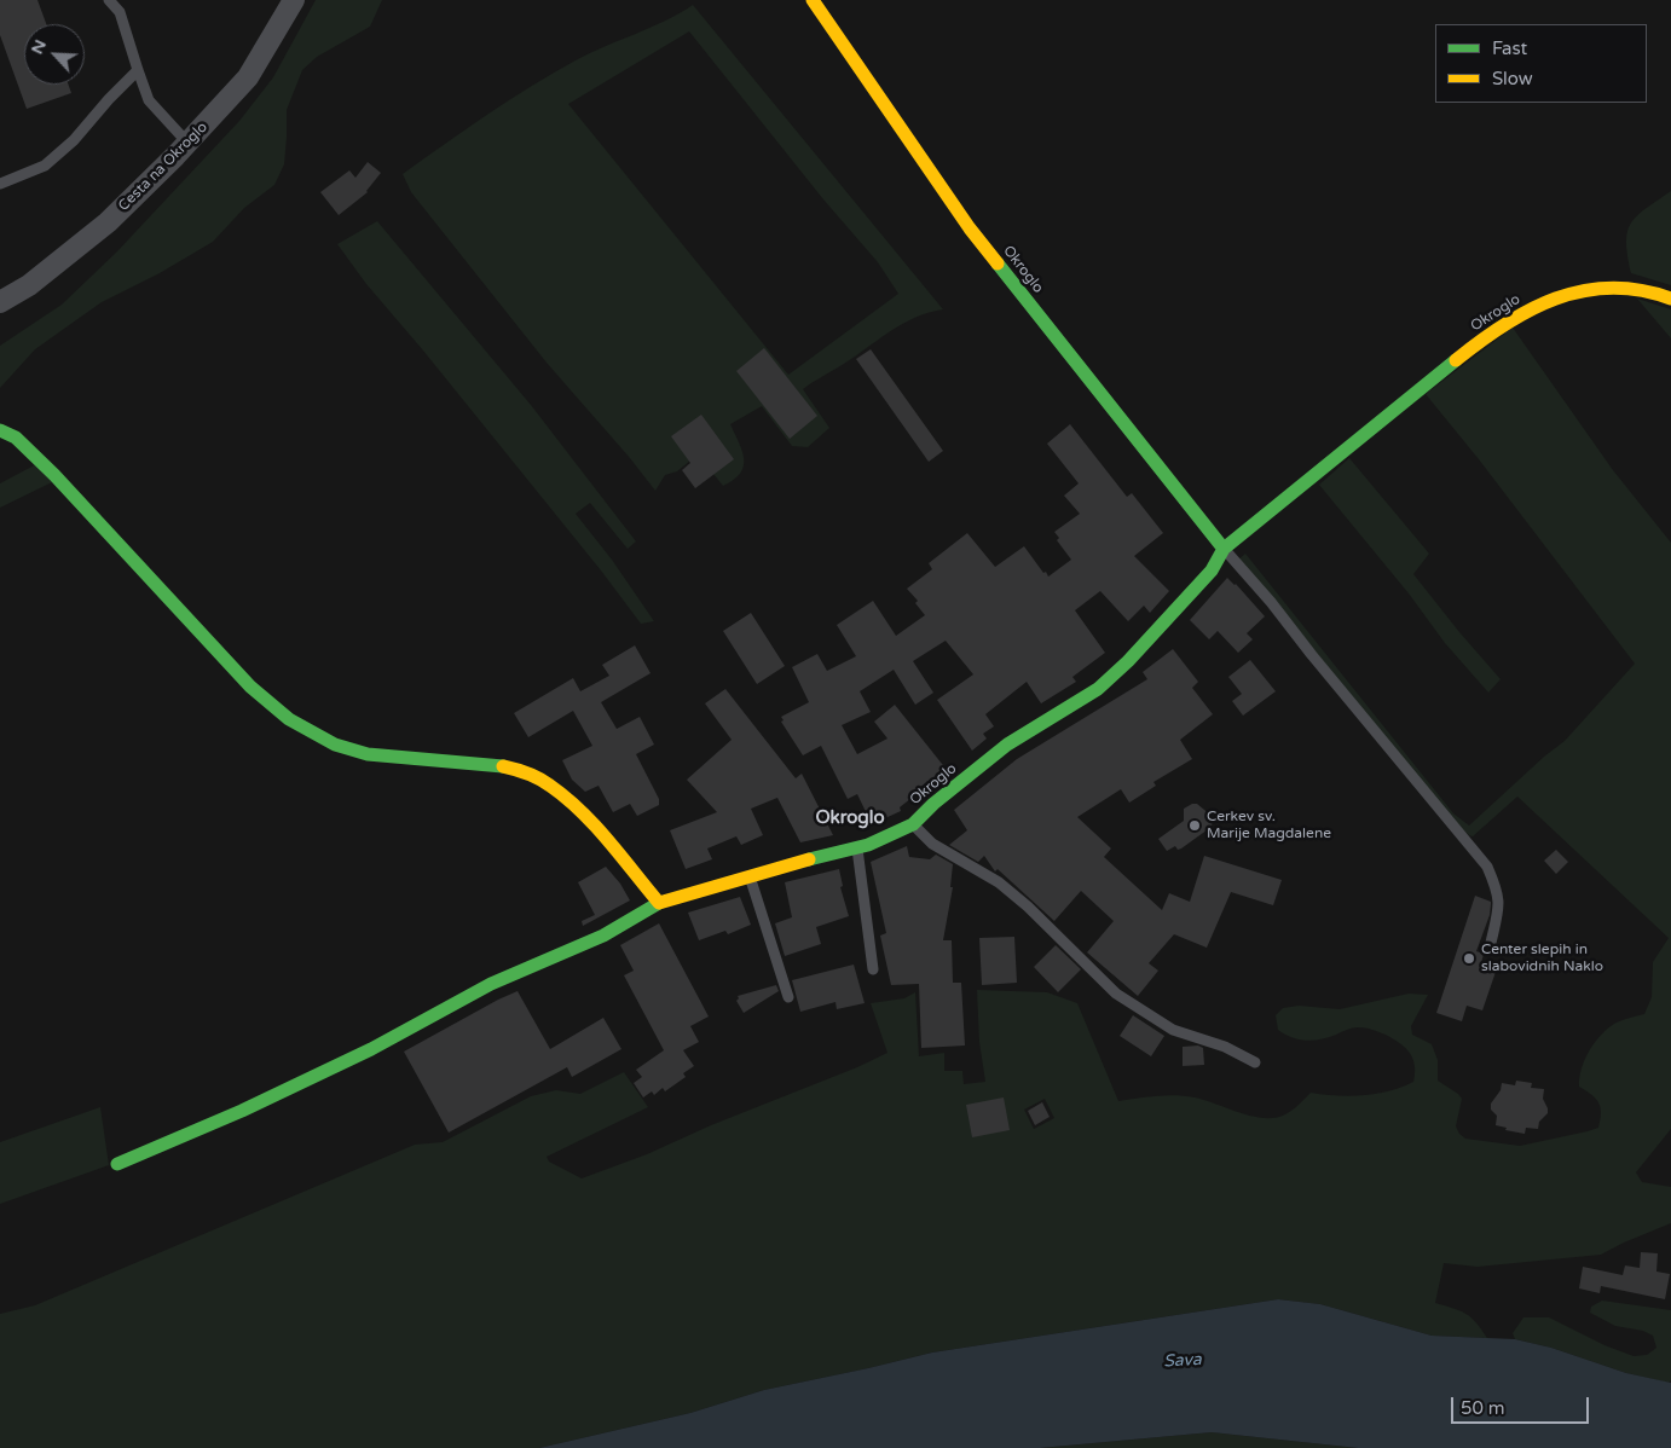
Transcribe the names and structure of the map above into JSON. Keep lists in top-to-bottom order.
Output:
{
  "streets": {
    "street": ["Cesta na Okroglo", "Okroglo"]
  },
  "districts": ["Okroglo"],
  "water": ["Sava"],
  "places": ["Cerkev sv. Marije Magdalene", "Center slepih in slabovidnih Naklo"],
  "legend": ["Fast", "Slow"],
  "scale_bar": "50 m",
  "north": "top left"
}
